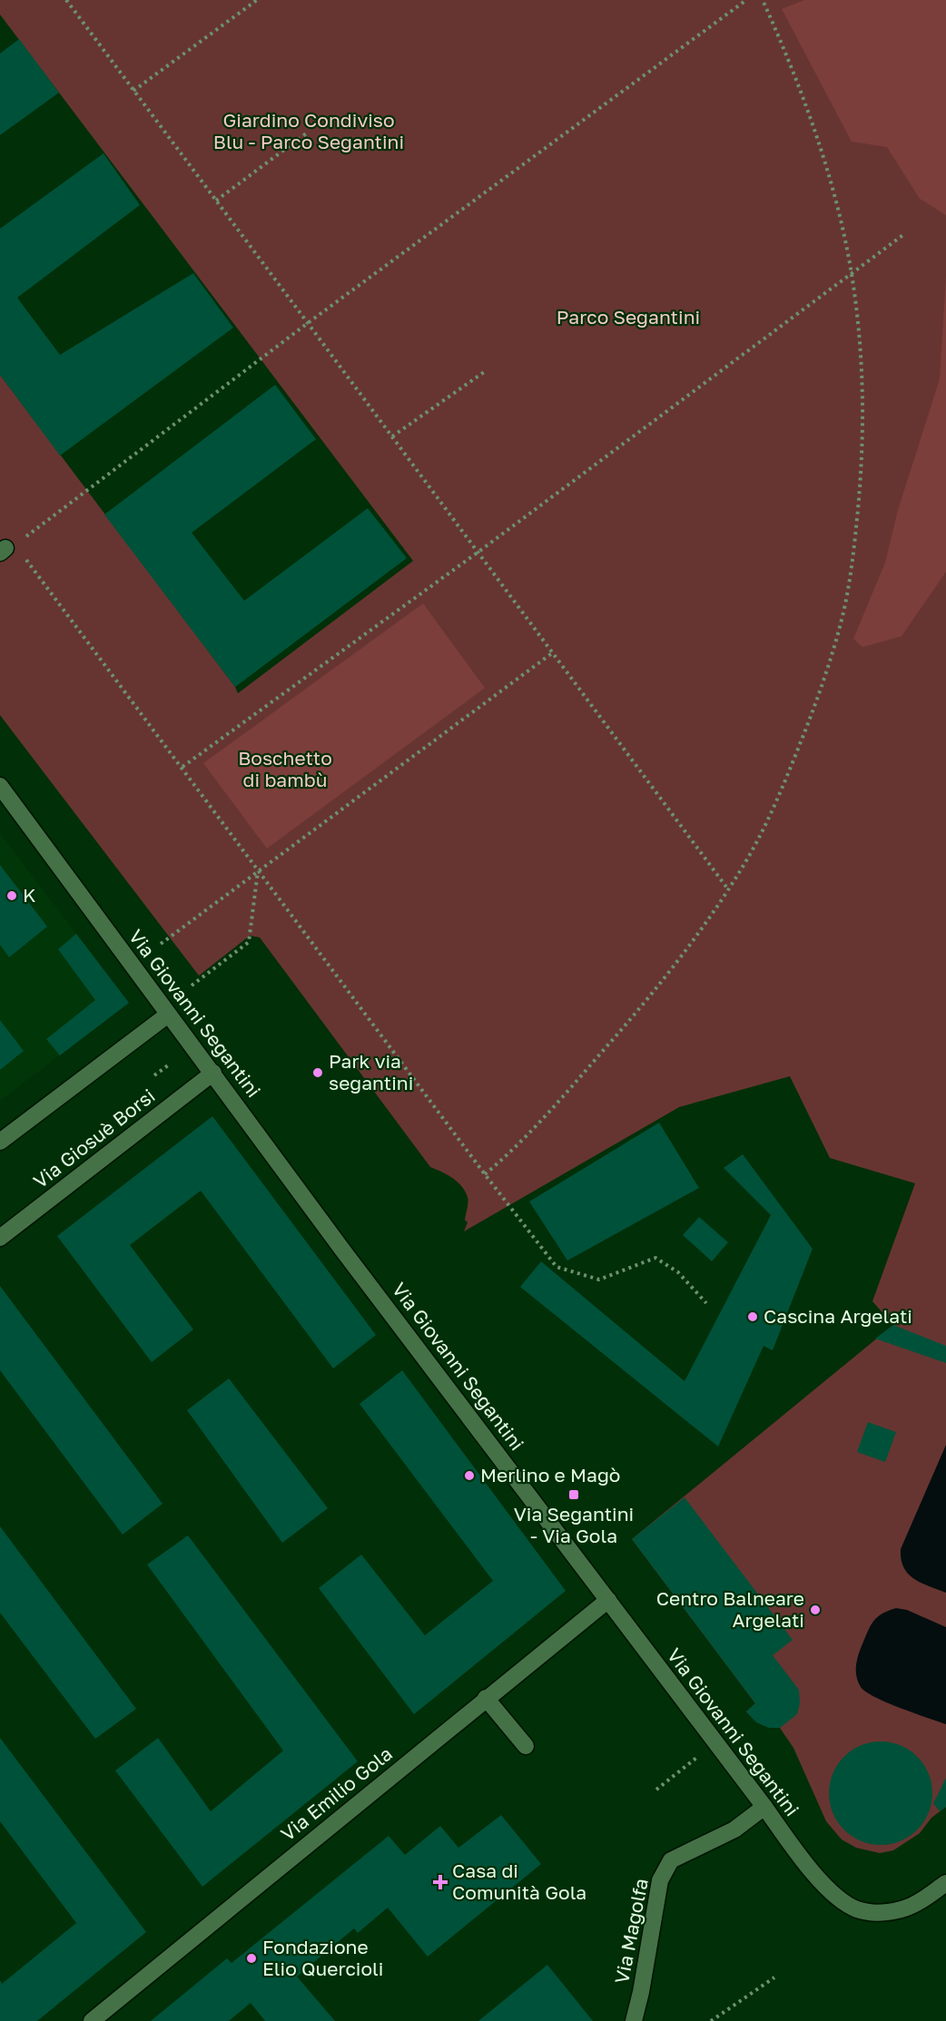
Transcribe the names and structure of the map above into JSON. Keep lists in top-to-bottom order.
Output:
{
  "streets": {
    "street": [
      "Via Giovanni Segantini",
      "Via Giosuè Borsi",
      "Via Emilio Gola",
      "Via Magolfa"
    ]
  },
  "crossings": [
    ["Via Giovanni Segantini", "Via Giosuè Borsi"],
    ["Via Giovanni Segantini", "Via Emilio Gola"],
    ["Via Giovanni Segantini", "Via Magolfa"]
  ],
  "parks": ["Giardino Condiviso Blu - Parco Segantini", "Parco Segantini", "Boschetto di bambù"],
  "places": {
    "other": [
      "K",
      "Park via segantini",
      "Cascina Argelati",
      "Merlino e Magò",
      "Centro Balneare Argelati",
      "Fondazione Elio Quercioli"
    ],
    "transit": ["Via Segantini - Via Gola"],
    "health": ["Casa di Comunità Gola"]
  }
}
